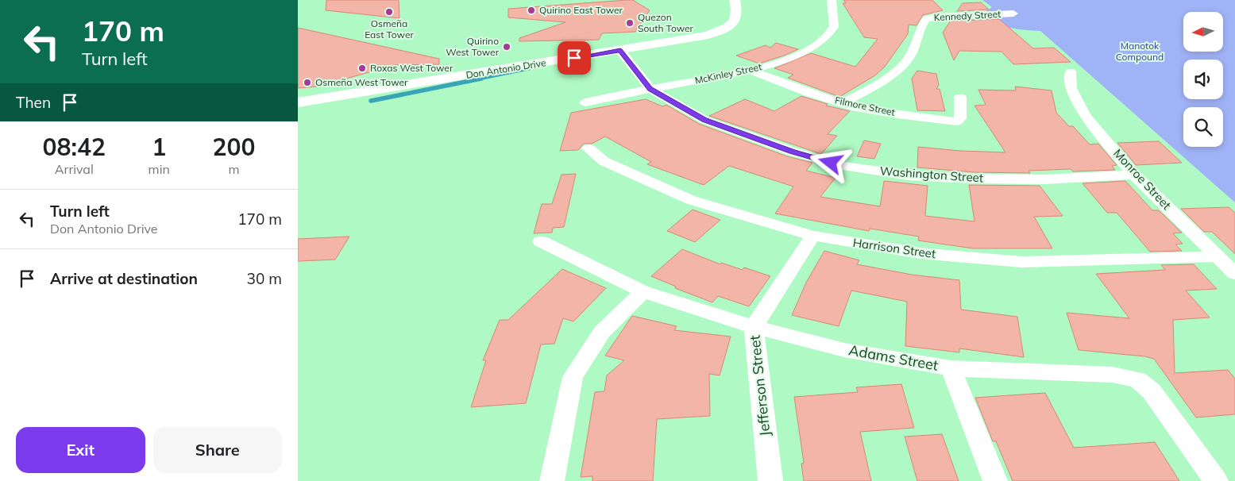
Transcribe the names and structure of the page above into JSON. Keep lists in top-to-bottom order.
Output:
{
  "streets": {
    "street": [
      "Kennedy Street",
      "Don Antonio Drive",
      "McKinley Street",
      "Filmore Street",
      "Washington Street",
      "Monroe Street",
      "Harrison Street",
      "Adams Street",
      "Jefferson Street"
    ]
  },
  "crossings": [
    ["Kennedy Street", "Filmore Street"],
    ["Don Antonio Drive", "Washington Street"],
    ["McKinley Street", "Filmore Street"],
    ["McKinley Street", "Washington Street"],
    ["Washington Street", "Monroe Street"],
    ["Monroe Street", "Harrison Street"],
    ["Harrison Street", "Jefferson Street"],
    ["Adams Street", "Jefferson Street"]
  ],
  "parks": ["Manotok Compound"],
  "places": [
    "Quirino East Tower",
    "Osmeña East Tower",
    "Quezon South Tower",
    "Quirino West Tower",
    "Roxas West Tower",
    "Osmeña West Tower"
  ],
  "north": "left",
  "page": {
    "turn": ["170 m", "Turn left"],
    "then": "Then",
    "eta": [
      "08:42",
      "Arrival",
      "1",
      "min",
      "200",
      "m"
    ],
    "list": [
      {
        "name": "Turn left",
        "note": "Don Antonio Drive",
        "value": "170 m"
      },
      {
        "name": "Arrive at destination",
        "value": "30 m"
      }
    ],
    "buttons": ["Exit", "Share"]
  }
}
